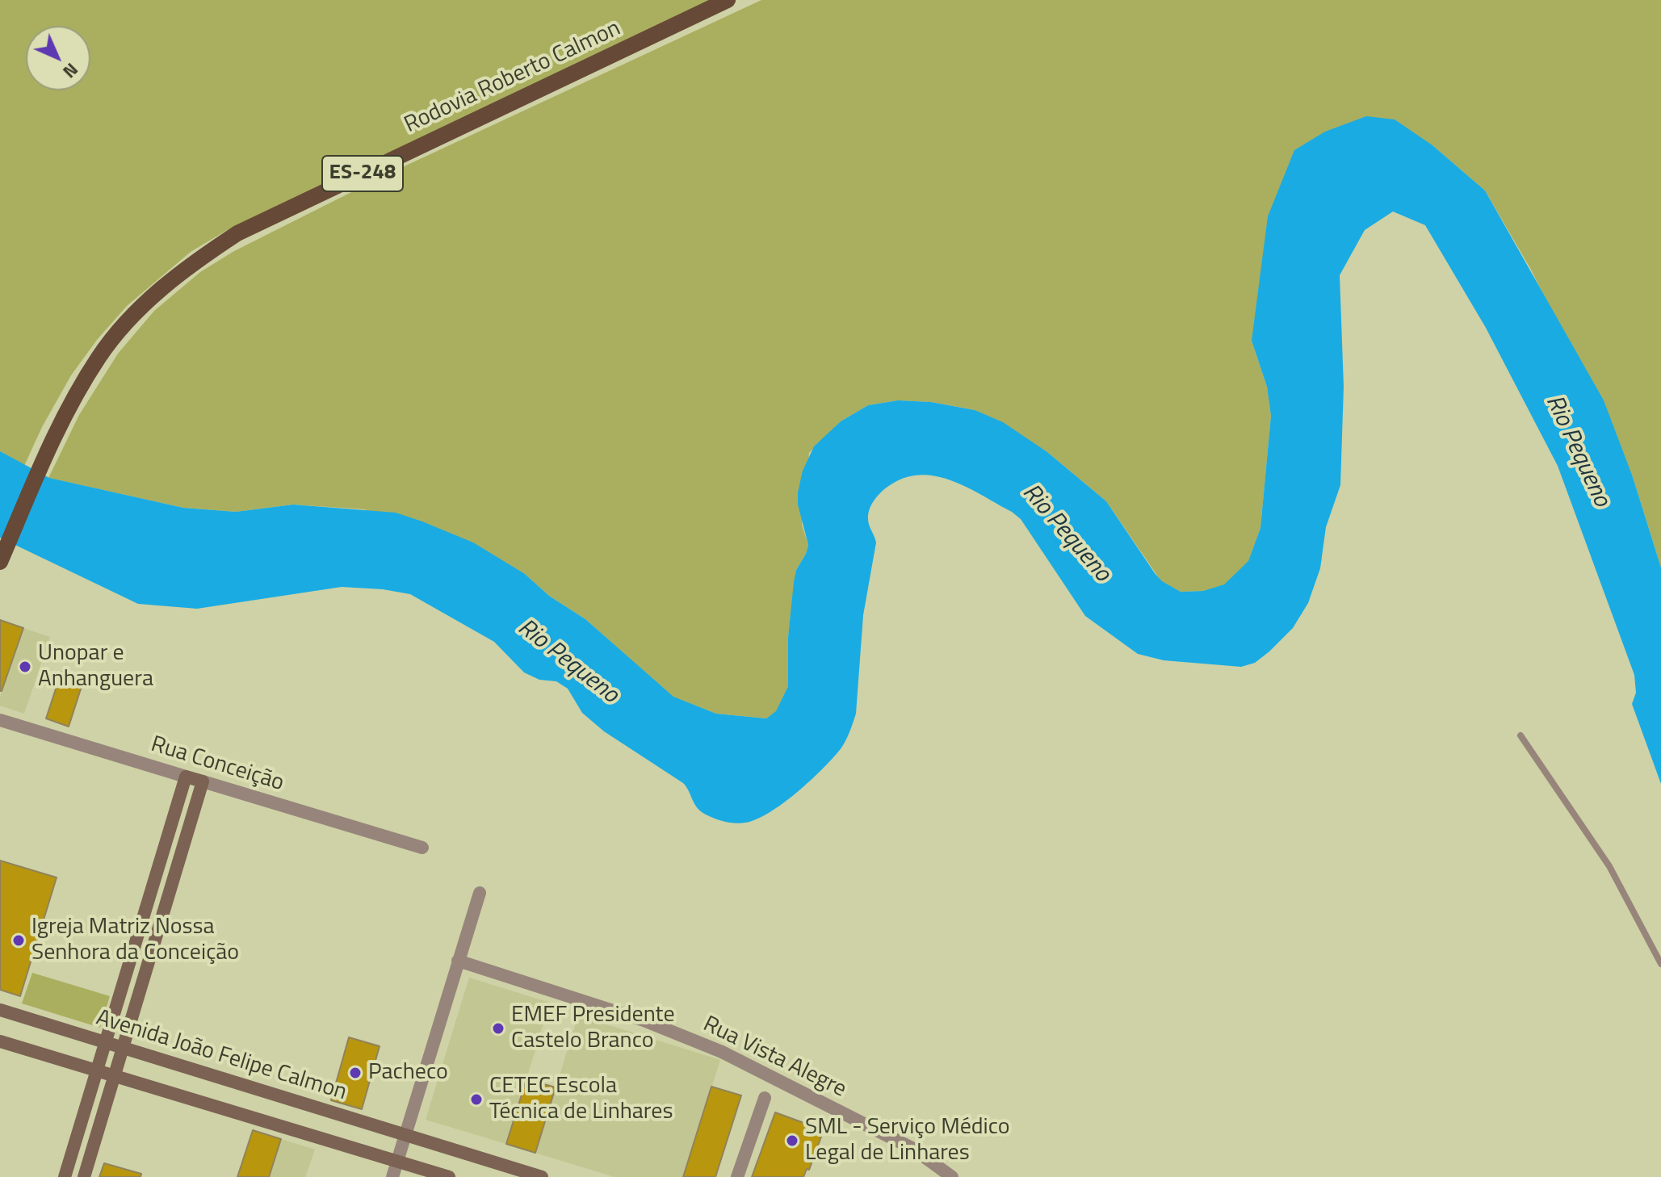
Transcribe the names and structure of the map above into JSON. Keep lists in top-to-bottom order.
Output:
{
  "streets": {
    "main road": [
      "Rodovia Roberto Calmon",
      "ES-248",
      "Rua Conceição",
      "Avenida João Felipe Calmon"
    ],
    "street": ["Rua Vista Alegre"]
  },
  "water": ["Rio Pequeno"],
  "places": [
    "Unopar e Anhanguera",
    "Igreja Matriz Nossa Senhora da Conceição",
    "EMEF Presidente Castelo Branco",
    "Pacheco",
    "CETEC Escola Técnica de Linhares",
    "SML - Serviço Médico Legal de Linhares"
  ],
  "north": "bottom right"
}
